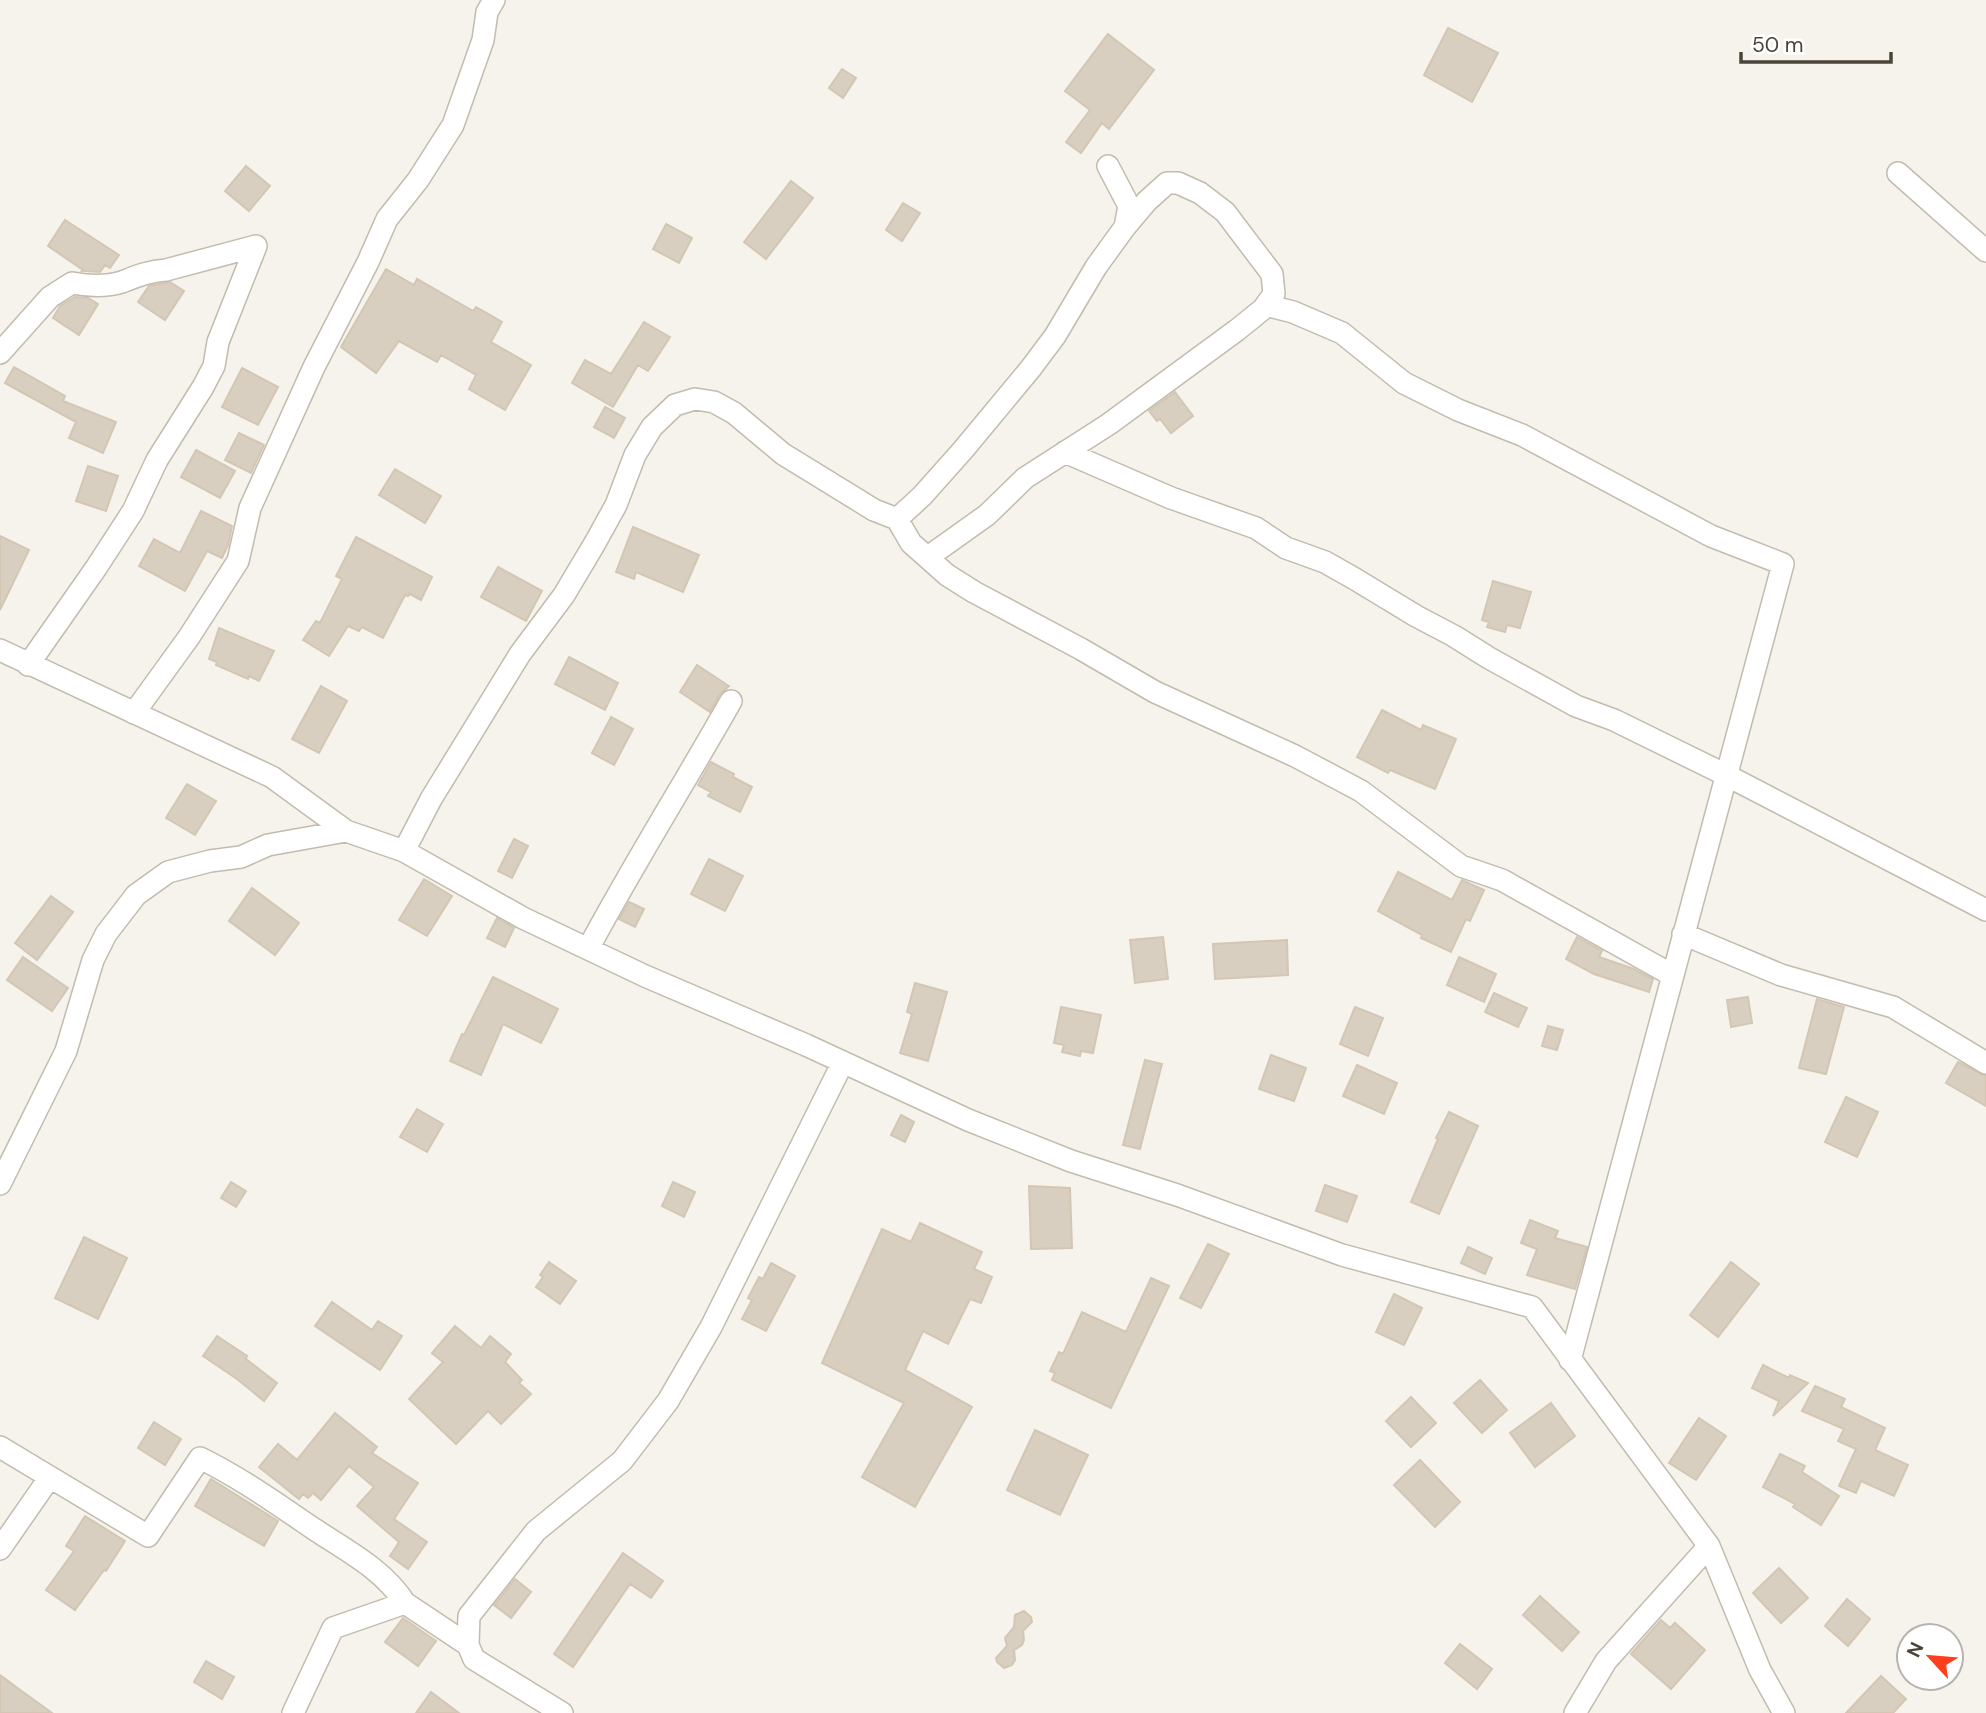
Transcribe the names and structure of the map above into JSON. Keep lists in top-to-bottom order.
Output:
{
  "scale_bar": "50 m",
  "north": "top left"
}
